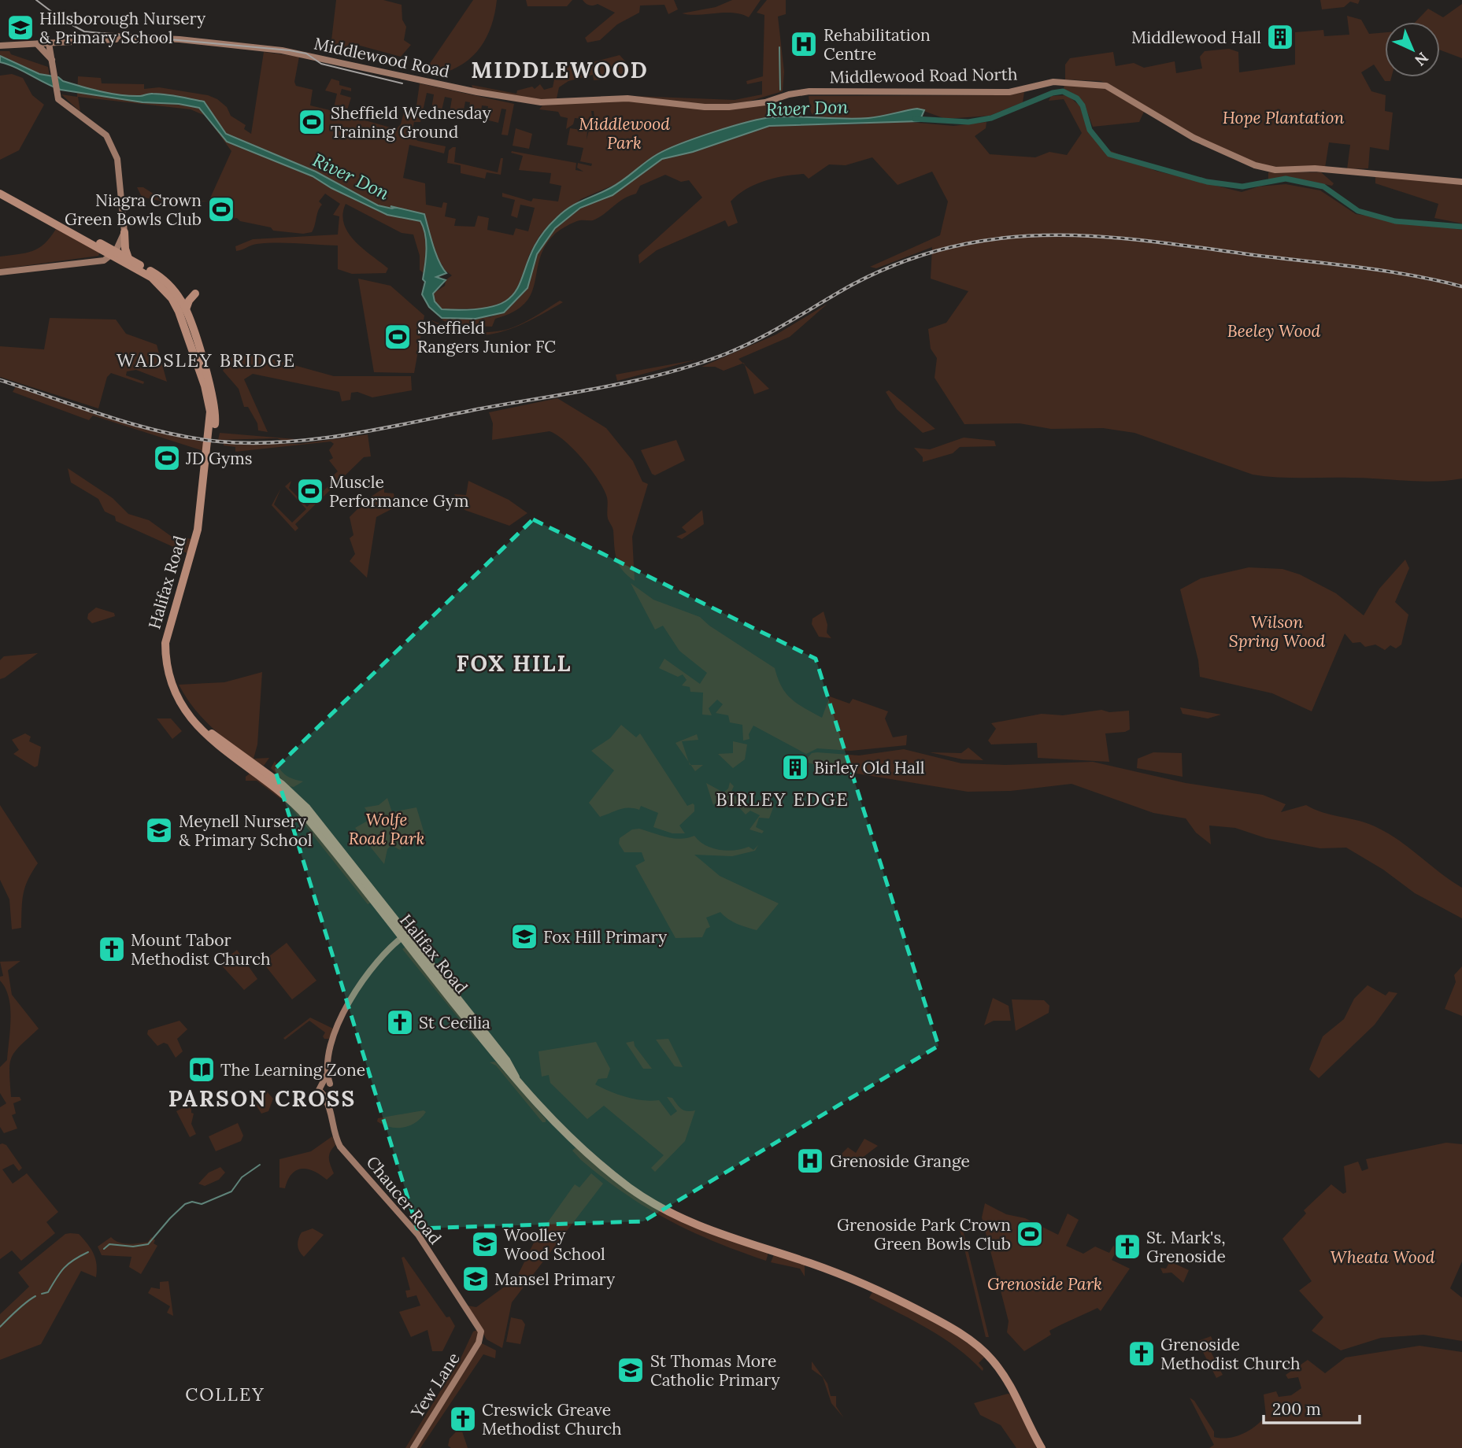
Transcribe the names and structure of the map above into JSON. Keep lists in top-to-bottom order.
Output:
{
  "streets": {
    "highway": ["Halifax Road"],
    "main road": [
      "Middlewood Road",
      "Middlewood Road North",
      "Chaucer Road",
      "Yew Lane"
    ]
  },
  "crossings": [
    ["Middlewood Road", "Middlewood Road North"],
    ["Chaucer Road", "Yew Lane"]
  ],
  "districts": [
    "MIDDLEWOOD",
    "WADSLEY BRIDGE",
    "FOX HILL",
    "BIRLEY EDGE",
    "PARSON CROSS",
    "COLLEY"
  ],
  "water": ["River Don"],
  "parks": [
    "Hope Plantation",
    "Middlewood Park",
    "Beeley Wood",
    "Wilson Spring Wood",
    "Wolfe Road Park",
    "Wheata Wood",
    "Grenoside Park"
  ],
  "places": {
    "school or university": [
      "Hillsborough Nursery & Primary School",
      "Meynell Nursery & Primary School",
      "Fox Hill Primary",
      "Woolley Wood School",
      "Mansel Primary",
      "St Thomas More Catholic Primary"
    ],
    "building": ["Middlewood Hall", "Birley Old Hall"],
    "hospital": ["Rehabilitation Centre", "Grenoside Grange"],
    "sports": [
      "Sheffield Wednesday Training Ground",
      "Niagra Crown Green Bowls Club",
      "Sheffield Rangers Junior FC",
      "JD Gyms",
      "Muscle Performance Gym",
      "Grenoside Park Crown Green Bowls Club"
    ],
    "church": [
      "Mount Tabor Methodist Church",
      "St Cecilia",
      "St. Mark's, Grenoside",
      "Grenoside Methodist Church",
      "Creswick Greave Methodist Church"
    ],
    "library": ["The Learning Zone"]
  },
  "scale_bar": "200 m",
  "north": "bottom right"
}
